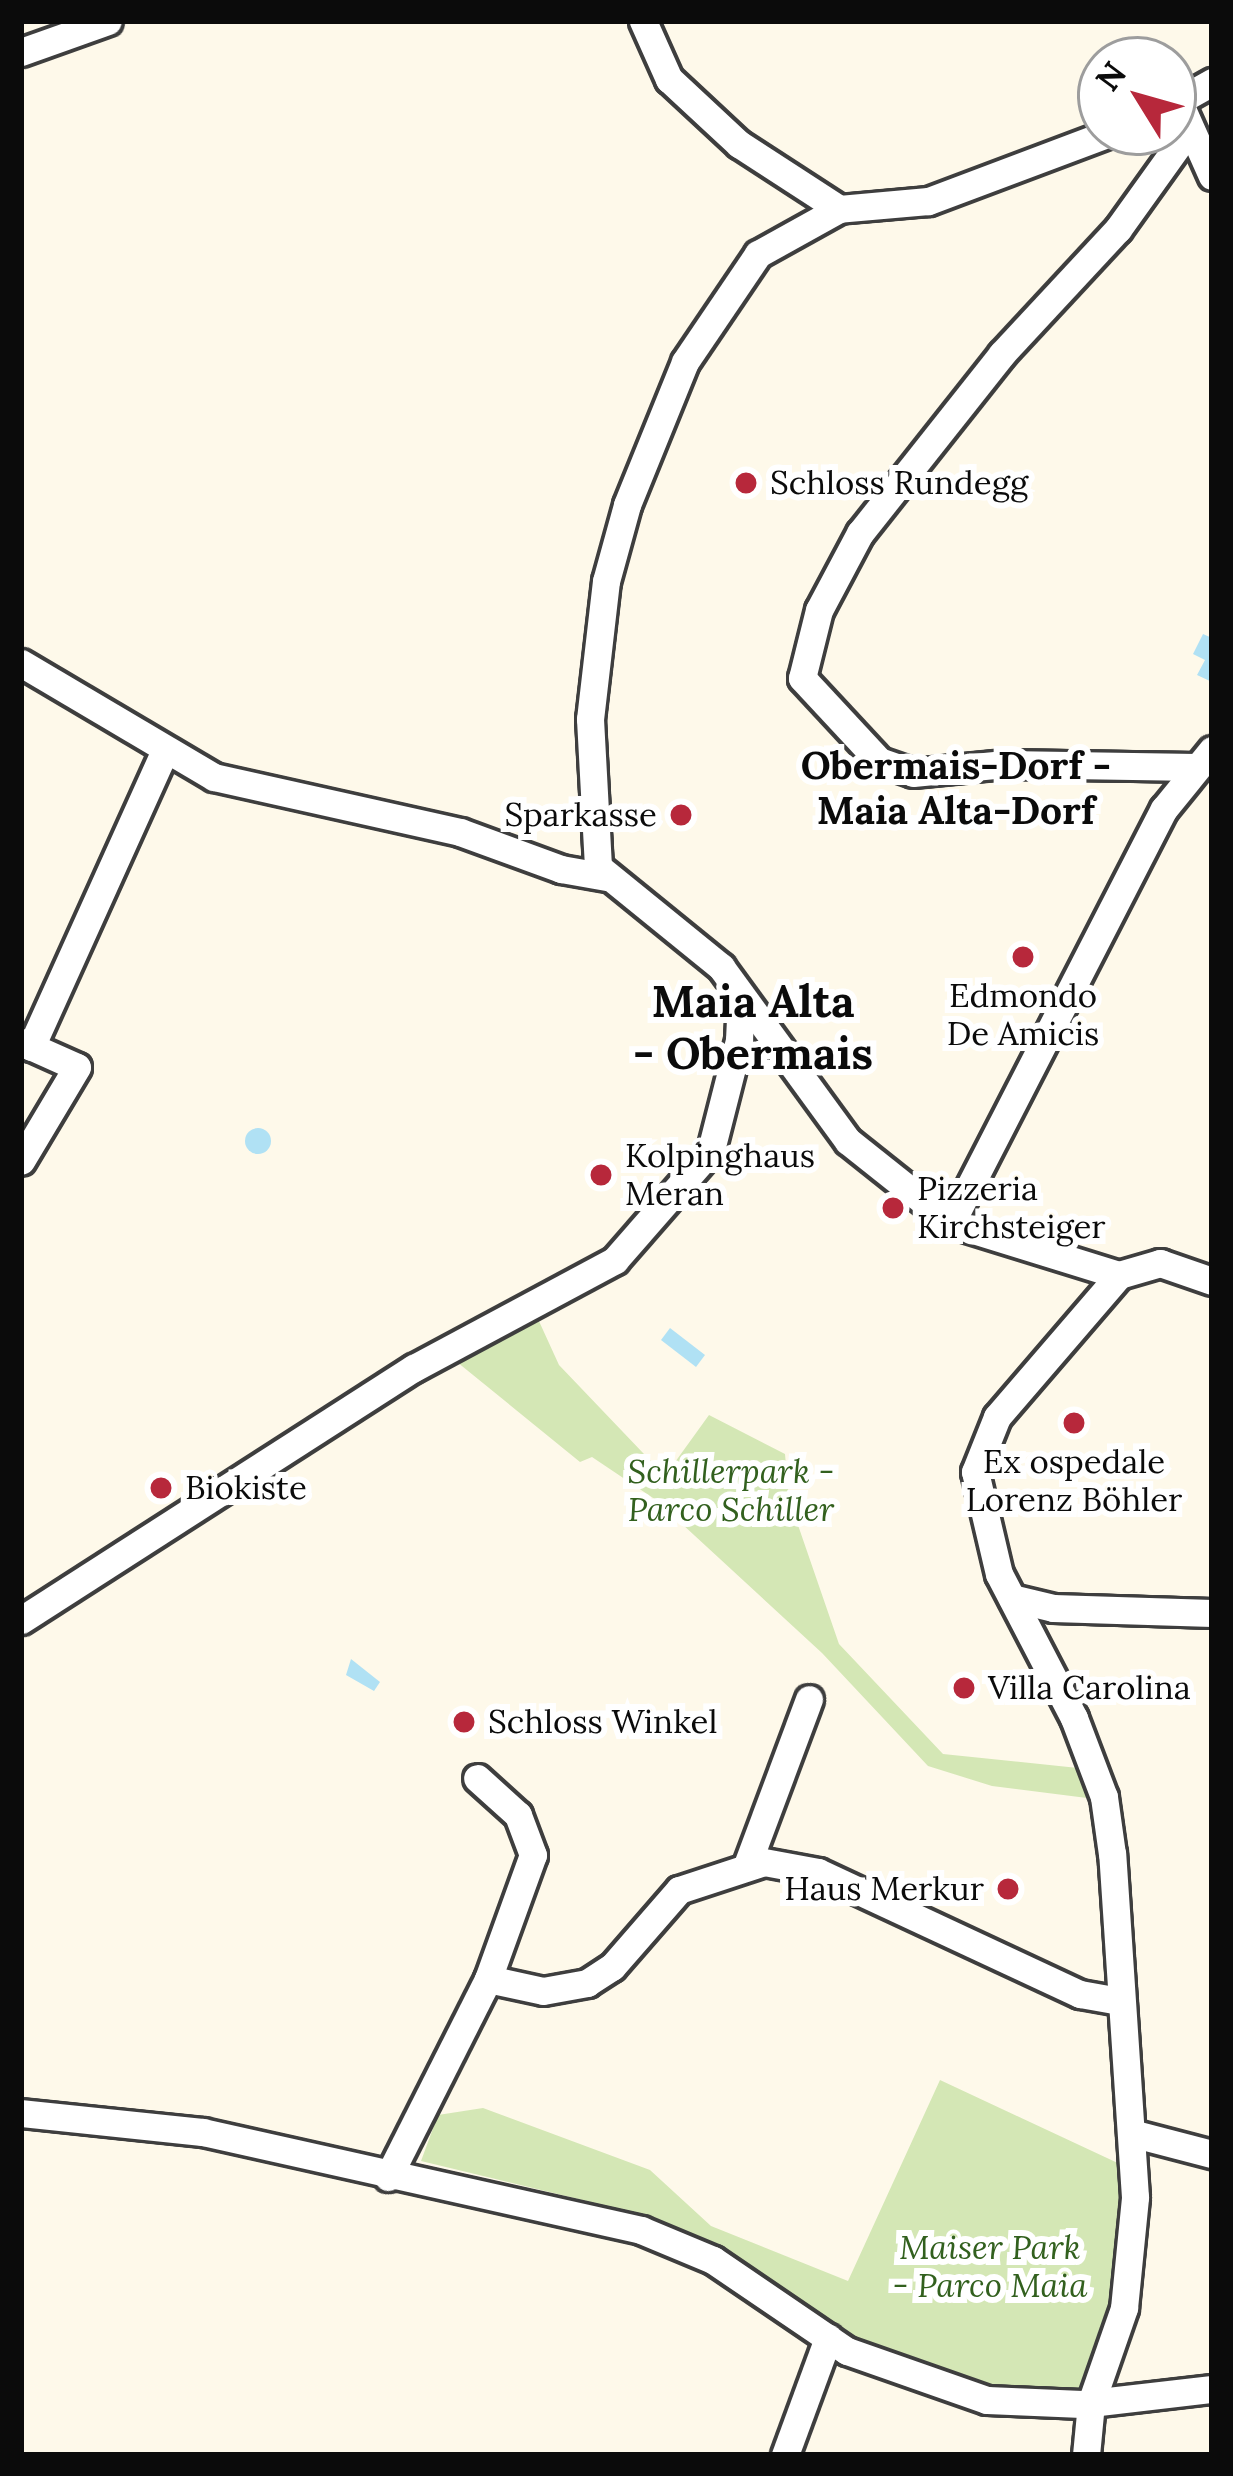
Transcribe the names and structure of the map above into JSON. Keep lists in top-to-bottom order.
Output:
{
  "districts": ["Obermais-Dorf - Maia Alta-Dorf", "Maia Alta - Obermais"],
  "parks": ["Schillerpark - Parco Schiller", "Maiser Park - Parco Maia"],
  "places": [
    "Schloss Rundegg",
    "Sparkasse",
    "Edmondo De Amicis",
    "Kolpinghaus Meran",
    "Pizzeria Kirchsteiger",
    "Ex ospedale Lorenz Böhler",
    "Biokiste",
    "Villa Carolina",
    "Schloss Winkel",
    "Haus Merkur"
  ],
  "north": "top left"
}
